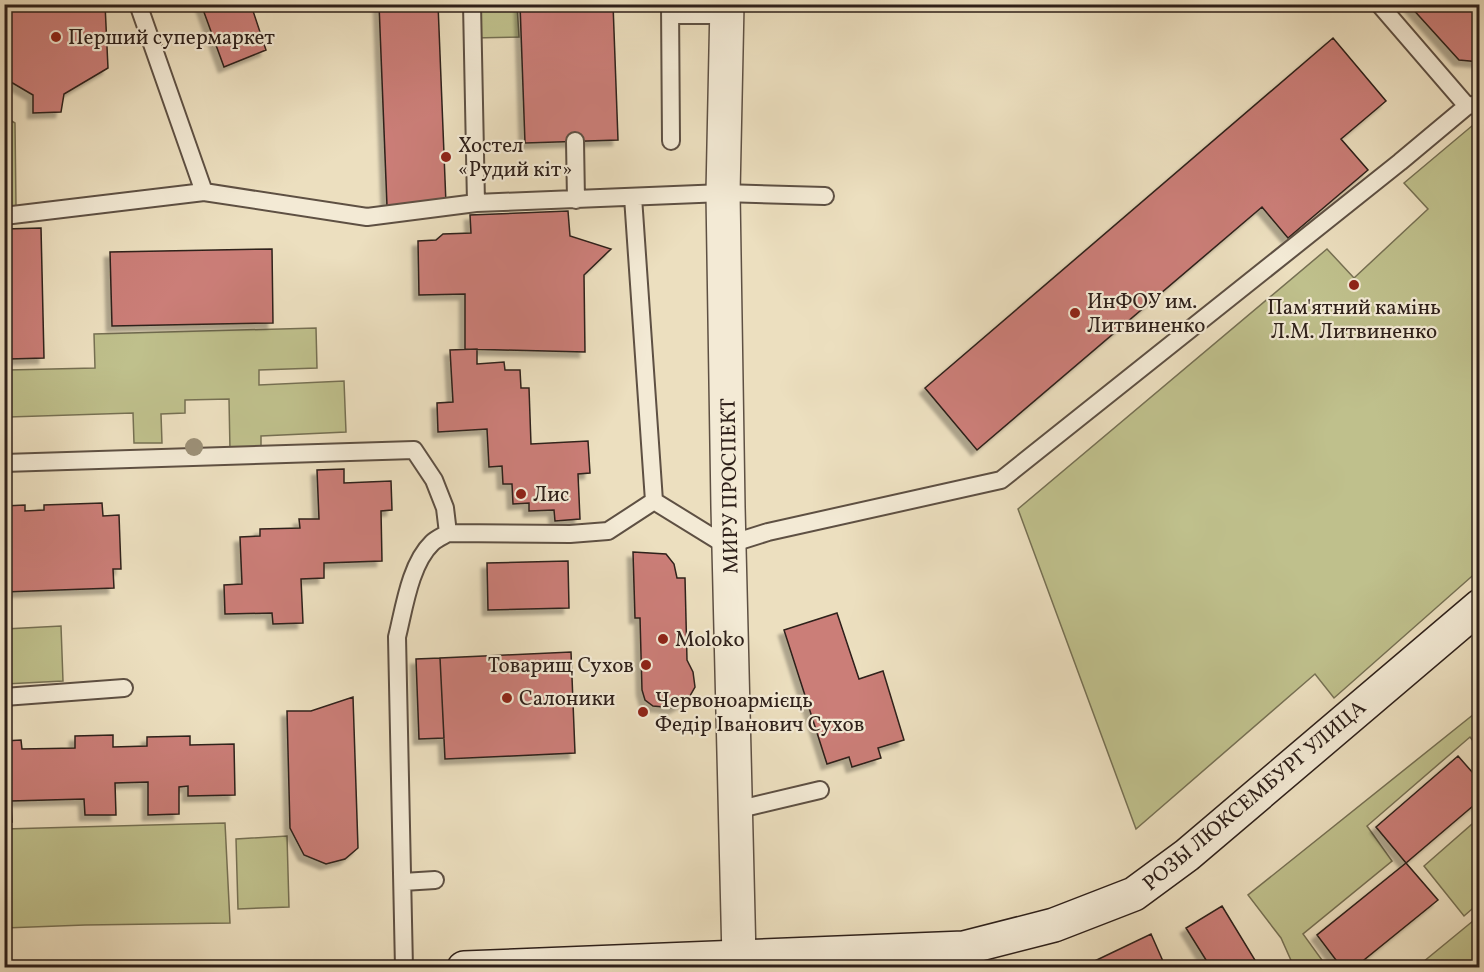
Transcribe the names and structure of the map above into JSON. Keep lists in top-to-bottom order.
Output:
{
  "streets": {
    "street": ["МИРУ ПРОСПЕКТ", "РОЗЫ ЛЮКСЕМБУРГ УЛИЦА"]
  },
  "crossings": [
    ["МИРУ ПРОСПЕКТ", "РОЗЫ ЛЮКСЕМБУРГ УЛИЦА"]
  ],
  "places": [
    "Перший супермаркет",
    "Хостел «Рудий кіт»",
    "Пам'ятний камінь Л.М. Литвиненко",
    "ИнФОУ им. Литвиненко",
    "Лис",
    "Moloko",
    "Товарищ Сухов",
    "Салоники",
    "Червоноармієць Федір Іванович Сухов"
  ]
}
